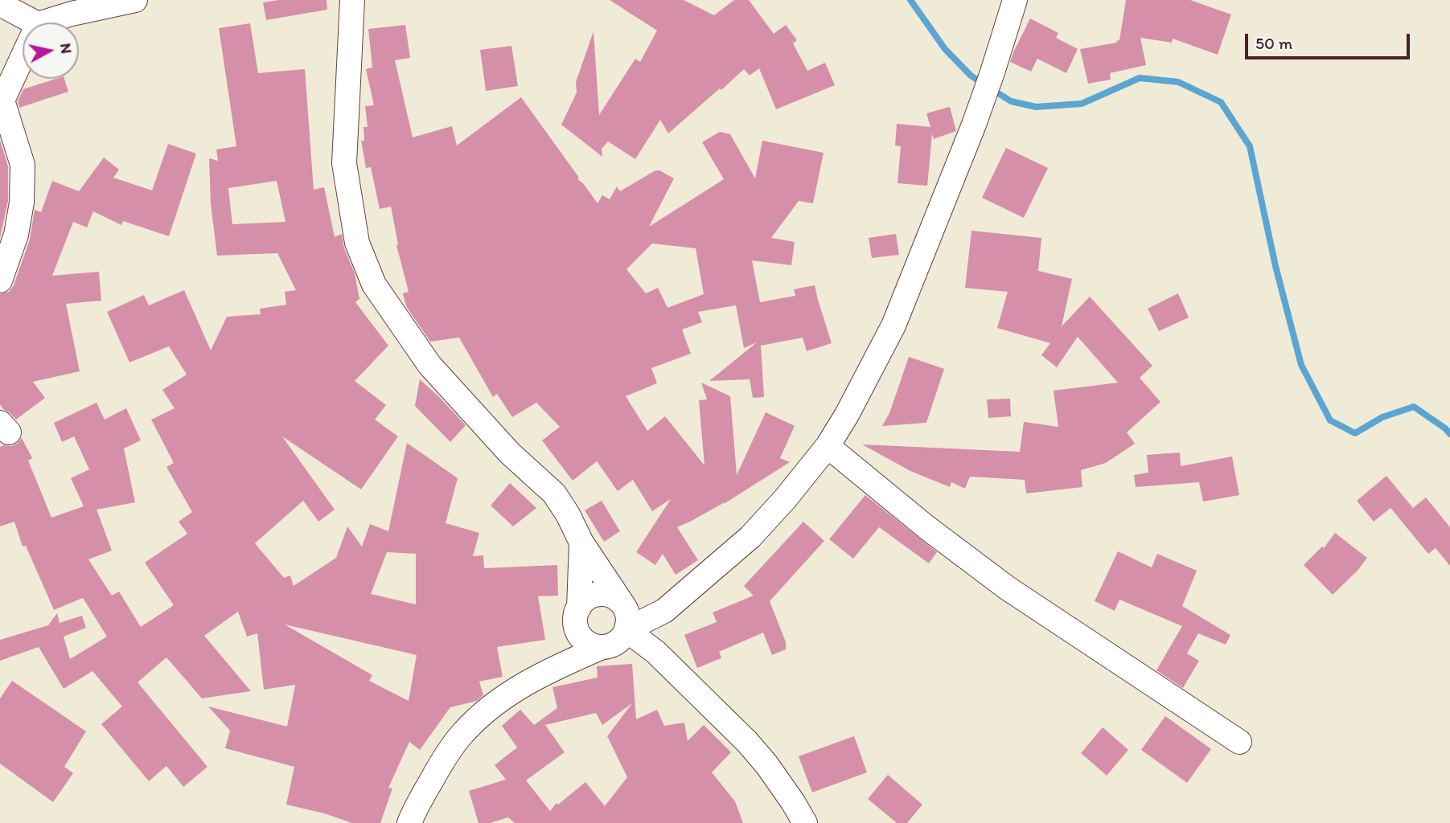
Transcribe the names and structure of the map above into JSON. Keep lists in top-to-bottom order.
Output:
{
  "scale_bar": "50 m",
  "north": "right"
}
